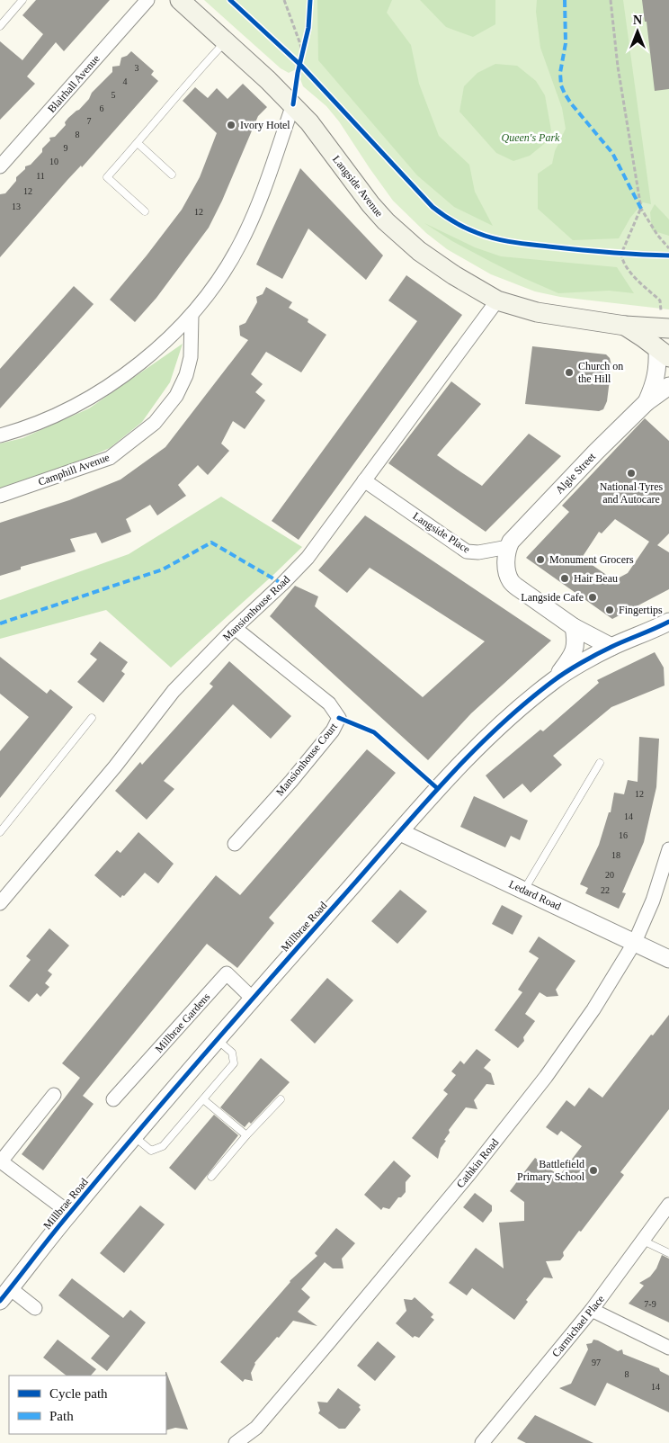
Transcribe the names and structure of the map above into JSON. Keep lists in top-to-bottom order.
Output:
{
  "streets": {
    "main road": ["Langside Avenue"],
    "street": [
      "Blairhall Avenue",
      "Camphill Avenue",
      "Algie Street",
      "Langside Place",
      "Mansionhouse Road",
      "Mansionhouse Court",
      "Ledard Road",
      "Millbrae Road",
      "Millbrae Gardens",
      "Cathkin Road",
      "Carmichael Place"
    ]
  },
  "crossings": [
    ["Langside Avenue", "Algie Street"],
    ["Langside Avenue", "Mansionhouse Road"],
    ["Algie Street", "Langside Place"],
    ["Langside Place", "Mansionhouse Road"],
    ["Mansionhouse Road", "Mansionhouse Court"],
    ["Ledard Road", "Millbrae Road"],
    ["Ledard Road", "Cathkin Road"],
    ["Millbrae Road", "Millbrae Gardens"]
  ],
  "parks": ["Queen's Park"],
  "places": [
    "Ivory Hotel",
    "Church on the Hill",
    "National Tyres and Autocare",
    "Monument Grocers",
    "Hair Beau",
    "Langside Cafe",
    "Fingertips",
    "Battlefield Primary School"
  ],
  "house_numbers": [
    "3",
    "4",
    "5",
    "6",
    "7",
    "8",
    "9",
    "10",
    "11",
    "12",
    "13",
    "12",
    "12",
    "14",
    "16",
    "18",
    "20",
    "22",
    "7-9",
    "97",
    "8",
    "14"
  ],
  "legend": ["Cycle path", "Path"],
  "north": "top"
}
